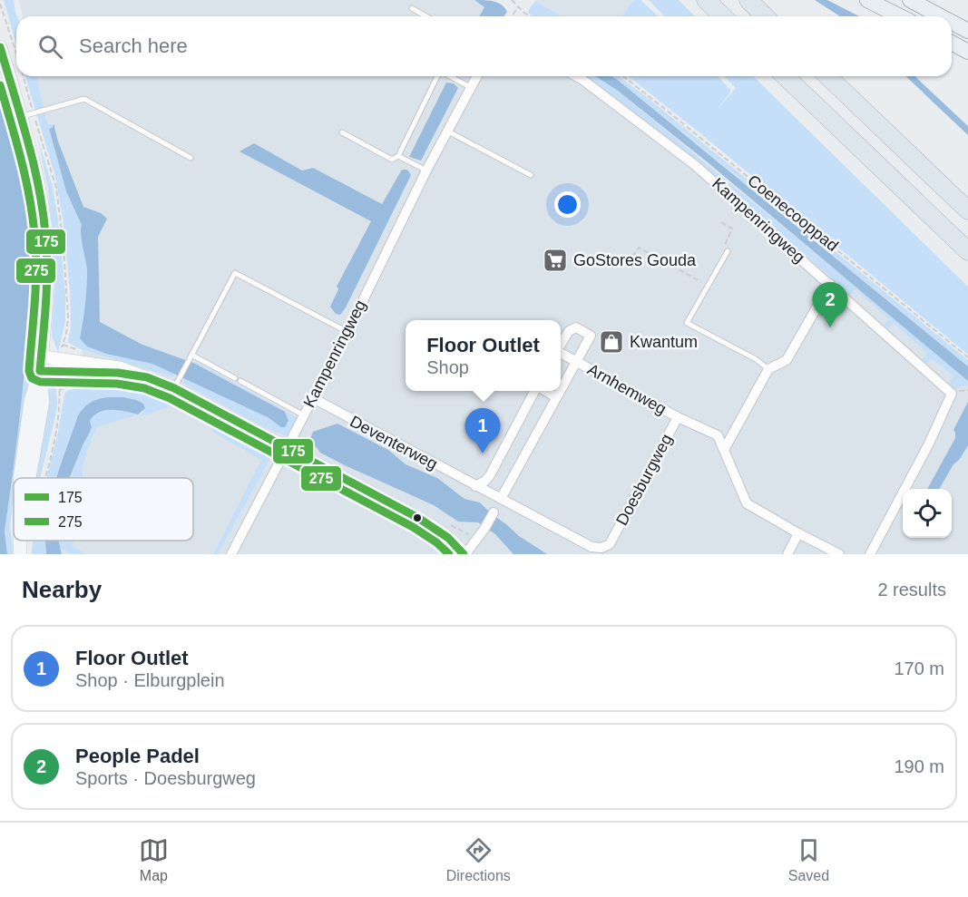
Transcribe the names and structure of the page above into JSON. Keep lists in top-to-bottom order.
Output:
{
  "streets": {
    "street": [
      "Kampenringweg",
      "Arnhemweg",
      "Deventerweg",
      "Doesburgweg"
    ],
    "path": ["Coenecooppad"]
  },
  "crossings": [
    ["Kampenringweg", "Deventerweg"],
    ["Arnhemweg", "Doesburgweg"],
    ["Deventerweg", "Doesburgweg"]
  ],
  "places": {
    "supermarket": ["GoStores Gouda"],
    "shop": ["Kwantum"]
  },
  "lines": ["transit line 175", "transit line 275"],
  "legend": ["175", "275"],
  "page": {
    "search": "Search here",
    "pins": ["2", "1"],
    "popup": ["Floor Outlet", "Shop"],
    "heading": ["Nearby", "2 results"],
    "list": [
      {
        "mark": "1",
        "name": "Floor Outlet",
        "note": "Shop · Elburgplein",
        "value": "170 m"
      },
      {
        "mark": "2",
        "name": "People Padel",
        "note": "Sports · Doesburgweg",
        "value": "190 m"
      }
    ],
    "nav": ["Map", "Directions", "Saved"]
  }
}
